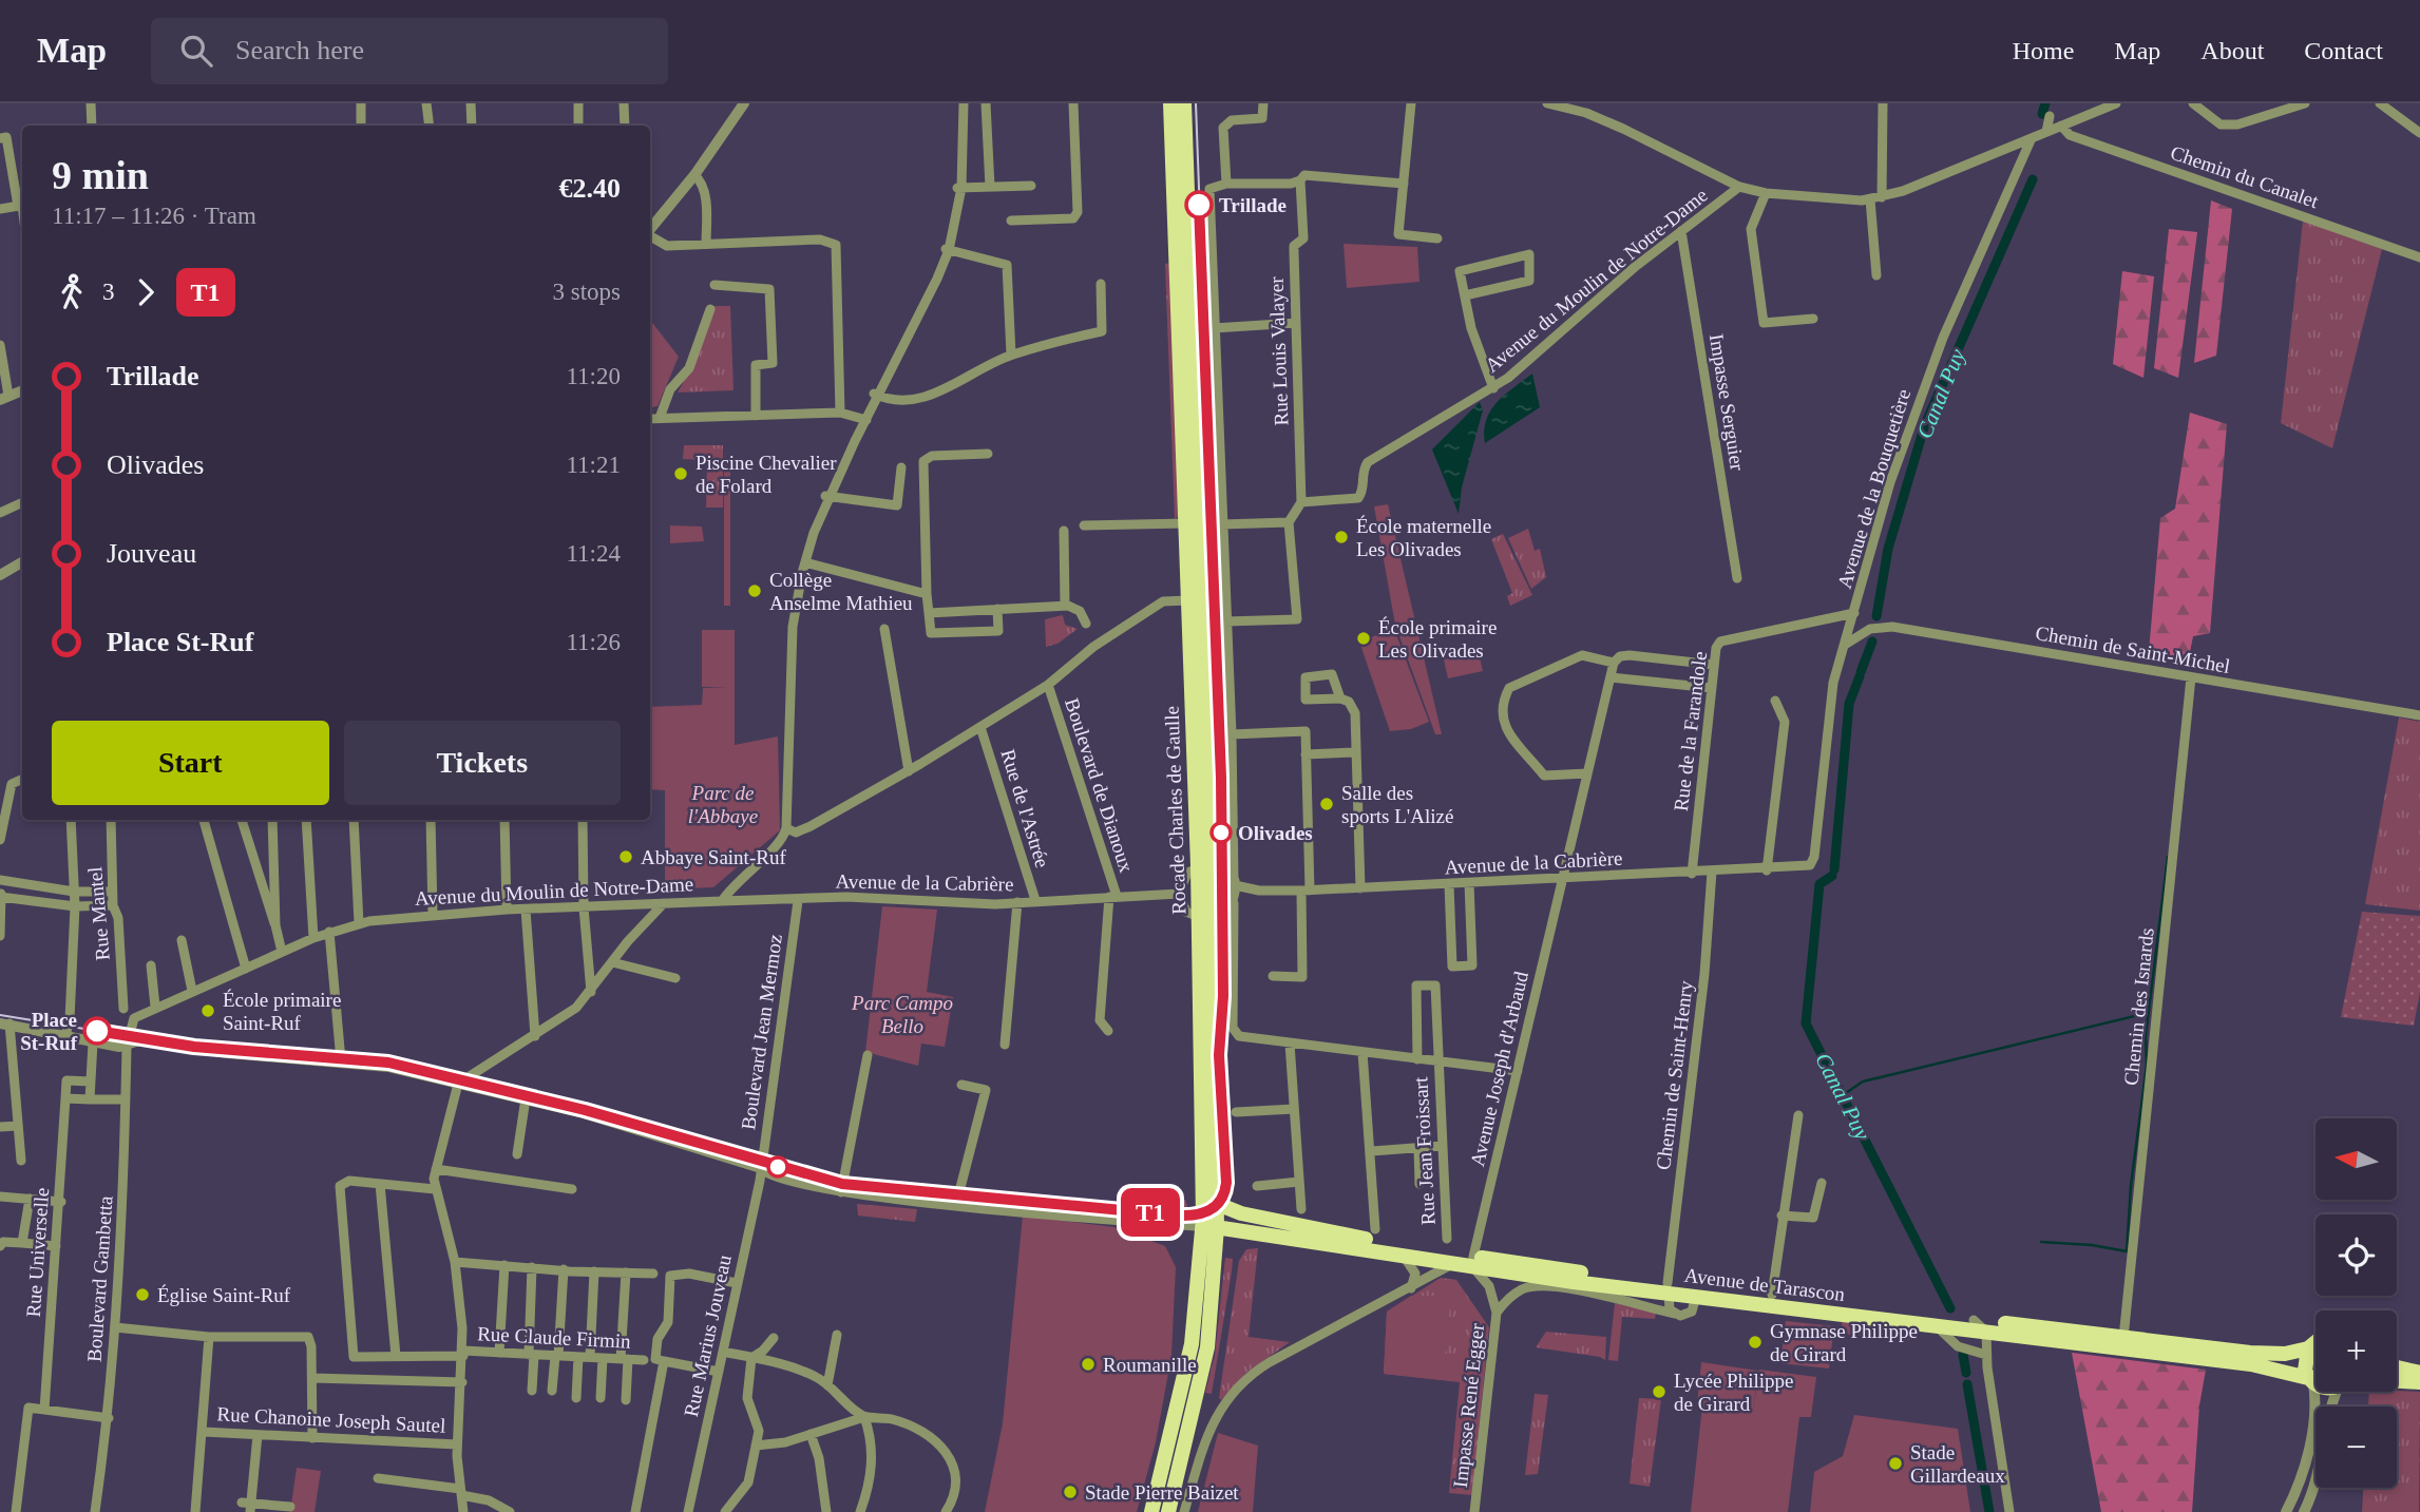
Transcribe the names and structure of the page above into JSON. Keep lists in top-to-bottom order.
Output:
{
  "streets": {
    "main road": ["Rocade Charles de Gaulle", "Avenue de Tarascon"],
    "street": [
      "Chemin du Canalet",
      "Avenue du Moulin de Notre-Dame",
      "Rue Louis Valayer",
      "Impasse Serguier",
      "Avenue de la Bouquetière",
      "Chemin de Saint-Michel",
      "Rue de la Farandole",
      "Boulevard de Dianoux",
      "Rue de l'Astrée",
      "Avenue de la Cabrière",
      "Rue Mantel",
      "Chemin des Isnards",
      "Boulevard Jean Mermoz",
      "Avenue Joseph d'Arbaud",
      "Chemin de Saint-Henry",
      "Rue Jean Froissart",
      "Rue Universelle",
      "Boulevard Gambetta",
      "Rue Marius Jouveau",
      "Rue Claude Firmin",
      "Impasse René Egger",
      "Rue Chanoine Joseph Sautel"
    ]
  },
  "crossings": [
    ["Avenue du Moulin de Notre-Dame", "Rue Louis Valayer"],
    ["Avenue du Moulin de Notre-Dame", "Impasse Serguier"],
    ["Avenue du Moulin de Notre-Dame", "Avenue de la Cabrière"],
    ["Avenue du Moulin de Notre-Dame", "Boulevard Gambetta"],
    ["Avenue du Moulin de Notre-Dame", "Avenue de Tarascon"],
    ["Avenue de la Bouquetière", "Chemin de Saint-Michel"],
    ["Avenue de la Bouquetière", "Rue de la Farandole"],
    ["Avenue de la Bouquetière", "Avenue de la Cabrière"],
    ["Chemin de Saint-Michel", "Chemin des Isnards"],
    ["Rue de la Farandole", "Avenue de la Cabrière"],
    ["Boulevard de Dianoux", "Avenue de la Cabrière"],
    ["Rue de l'Astrée", "Avenue de la Cabrière"],
    ["Rocade Charles de Gaulle", "Avenue de Tarascon"],
    ["Avenue de la Cabrière", "Boulevard Jean Mermoz"],
    ["Avenue de la Cabrière", "Avenue Joseph d'Arbaud"],
    ["Avenue de la Cabrière", "Chemin de Saint-Henry"],
    ["Chemin des Isnards", "Avenue de Tarascon"],
    ["Boulevard Jean Mermoz", "Avenue de Tarascon"],
    ["Boulevard Jean Mermoz", "Rue Marius Jouveau"],
    ["Avenue Joseph d'Arbaud", "Avenue de Tarascon"],
    ["Avenue Joseph d'Arbaud", "Impasse René Egger"],
    ["Chemin de Saint-Henry", "Avenue de Tarascon"],
    ["Boulevard Gambetta", "Avenue de Tarascon"],
    ["Avenue de Tarascon", "Rue Marius Jouveau"],
    ["Avenue de Tarascon", "Impasse René Egger"]
  ],
  "water": ["Canal Puy"],
  "parks": ["Parc de l'Abbaye", "Parc Campo Bello"],
  "places": [
    "Trillade",
    "Piscine Chevalier de Folard",
    "École maternelle Les Olivades",
    "Collège Anselme Mathieu",
    "École primaire Les Olivades",
    "Salle des sports L'Alizé",
    "Olivades",
    "Abbaye Saint-Ruf",
    "École primaire Saint-Ruf",
    "Place St-Ruf",
    "Église Saint-Ruf",
    "Gymnase Philippe de Girard",
    "Roumanille",
    "Lycée Philippe de Girard",
    "Stade Gillardeaux",
    "Stade Pierre Baizet"
  ],
  "lines": ["tram line T1"],
  "north": "left",
  "page": {
    "header": "Map",
    "search": "Search here",
    "nav": [
      "Home",
      "Map",
      "About",
      "Contact"
    ],
    "on_map": "T1",
    "heading": ["9 min", "11:17 – 11:26 · Tram", "€2.40"],
    "legs": ["3", "T1", "3 stops"],
    "list": [
      {
        "name": "Trillade",
        "value": "11:20"
      },
      {
        "name": "Olivades",
        "value": "11:21"
      },
      {
        "name": "Jouveau",
        "value": "11:24"
      },
      {
        "name": "Place St-Ruf",
        "value": "11:26"
      }
    ],
    "buttons": ["Start", "Tickets"],
    "map_buttons": ["+", "−"]
  }
}
